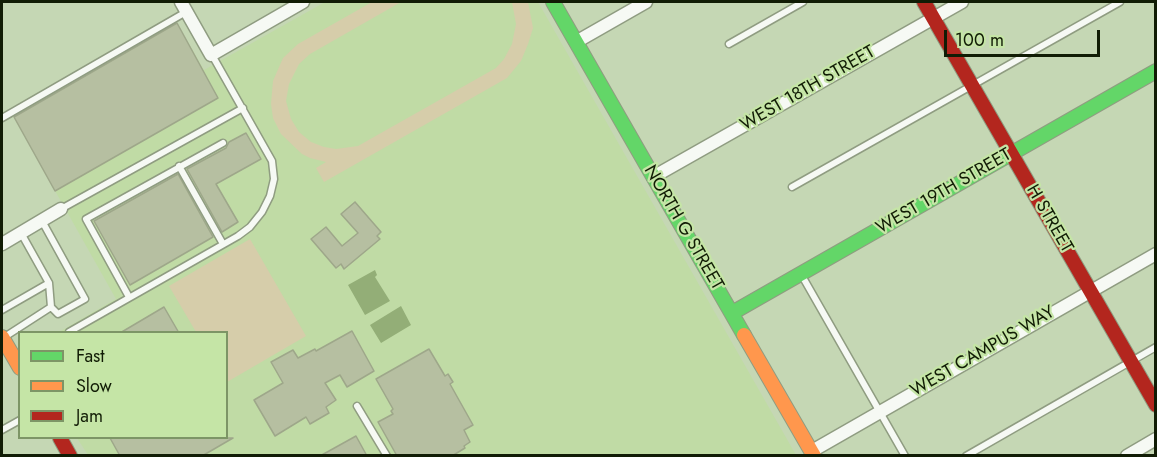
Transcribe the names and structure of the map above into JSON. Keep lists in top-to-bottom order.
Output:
{
  "streets": {
    "street": [
      "WEST 18TH STREET",
      "WEST 19TH STREET",
      "H STREET",
      "NORTH G STREET",
      "WEST CAMPUS WAY"
    ]
  },
  "crossings": [
    ["WEST 18TH STREET", "H STREET"],
    ["WEST 18TH STREET", "NORTH G STREET"],
    ["WEST 19TH STREET", "H STREET"],
    ["WEST 19TH STREET", "NORTH G STREET"],
    ["H STREET", "WEST CAMPUS WAY"],
    ["NORTH G STREET", "WEST CAMPUS WAY"]
  ],
  "legend": ["Fast", "Slow", "Jam"],
  "scale_bar": "100 m"
}
